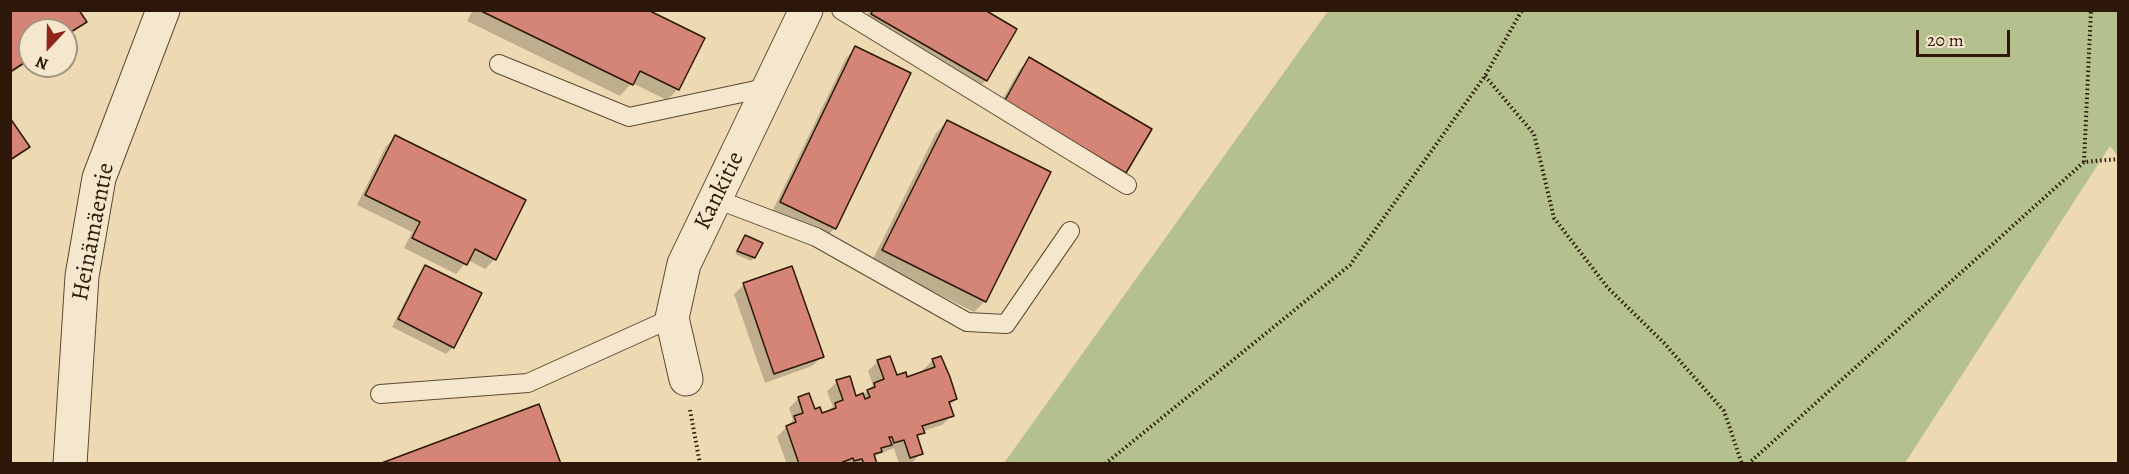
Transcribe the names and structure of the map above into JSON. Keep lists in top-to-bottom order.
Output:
{
  "streets": {
    "street": ["Kankitie", "Heinämäentie"]
  },
  "scale_bar": "20 m",
  "north": "bottom"
}
